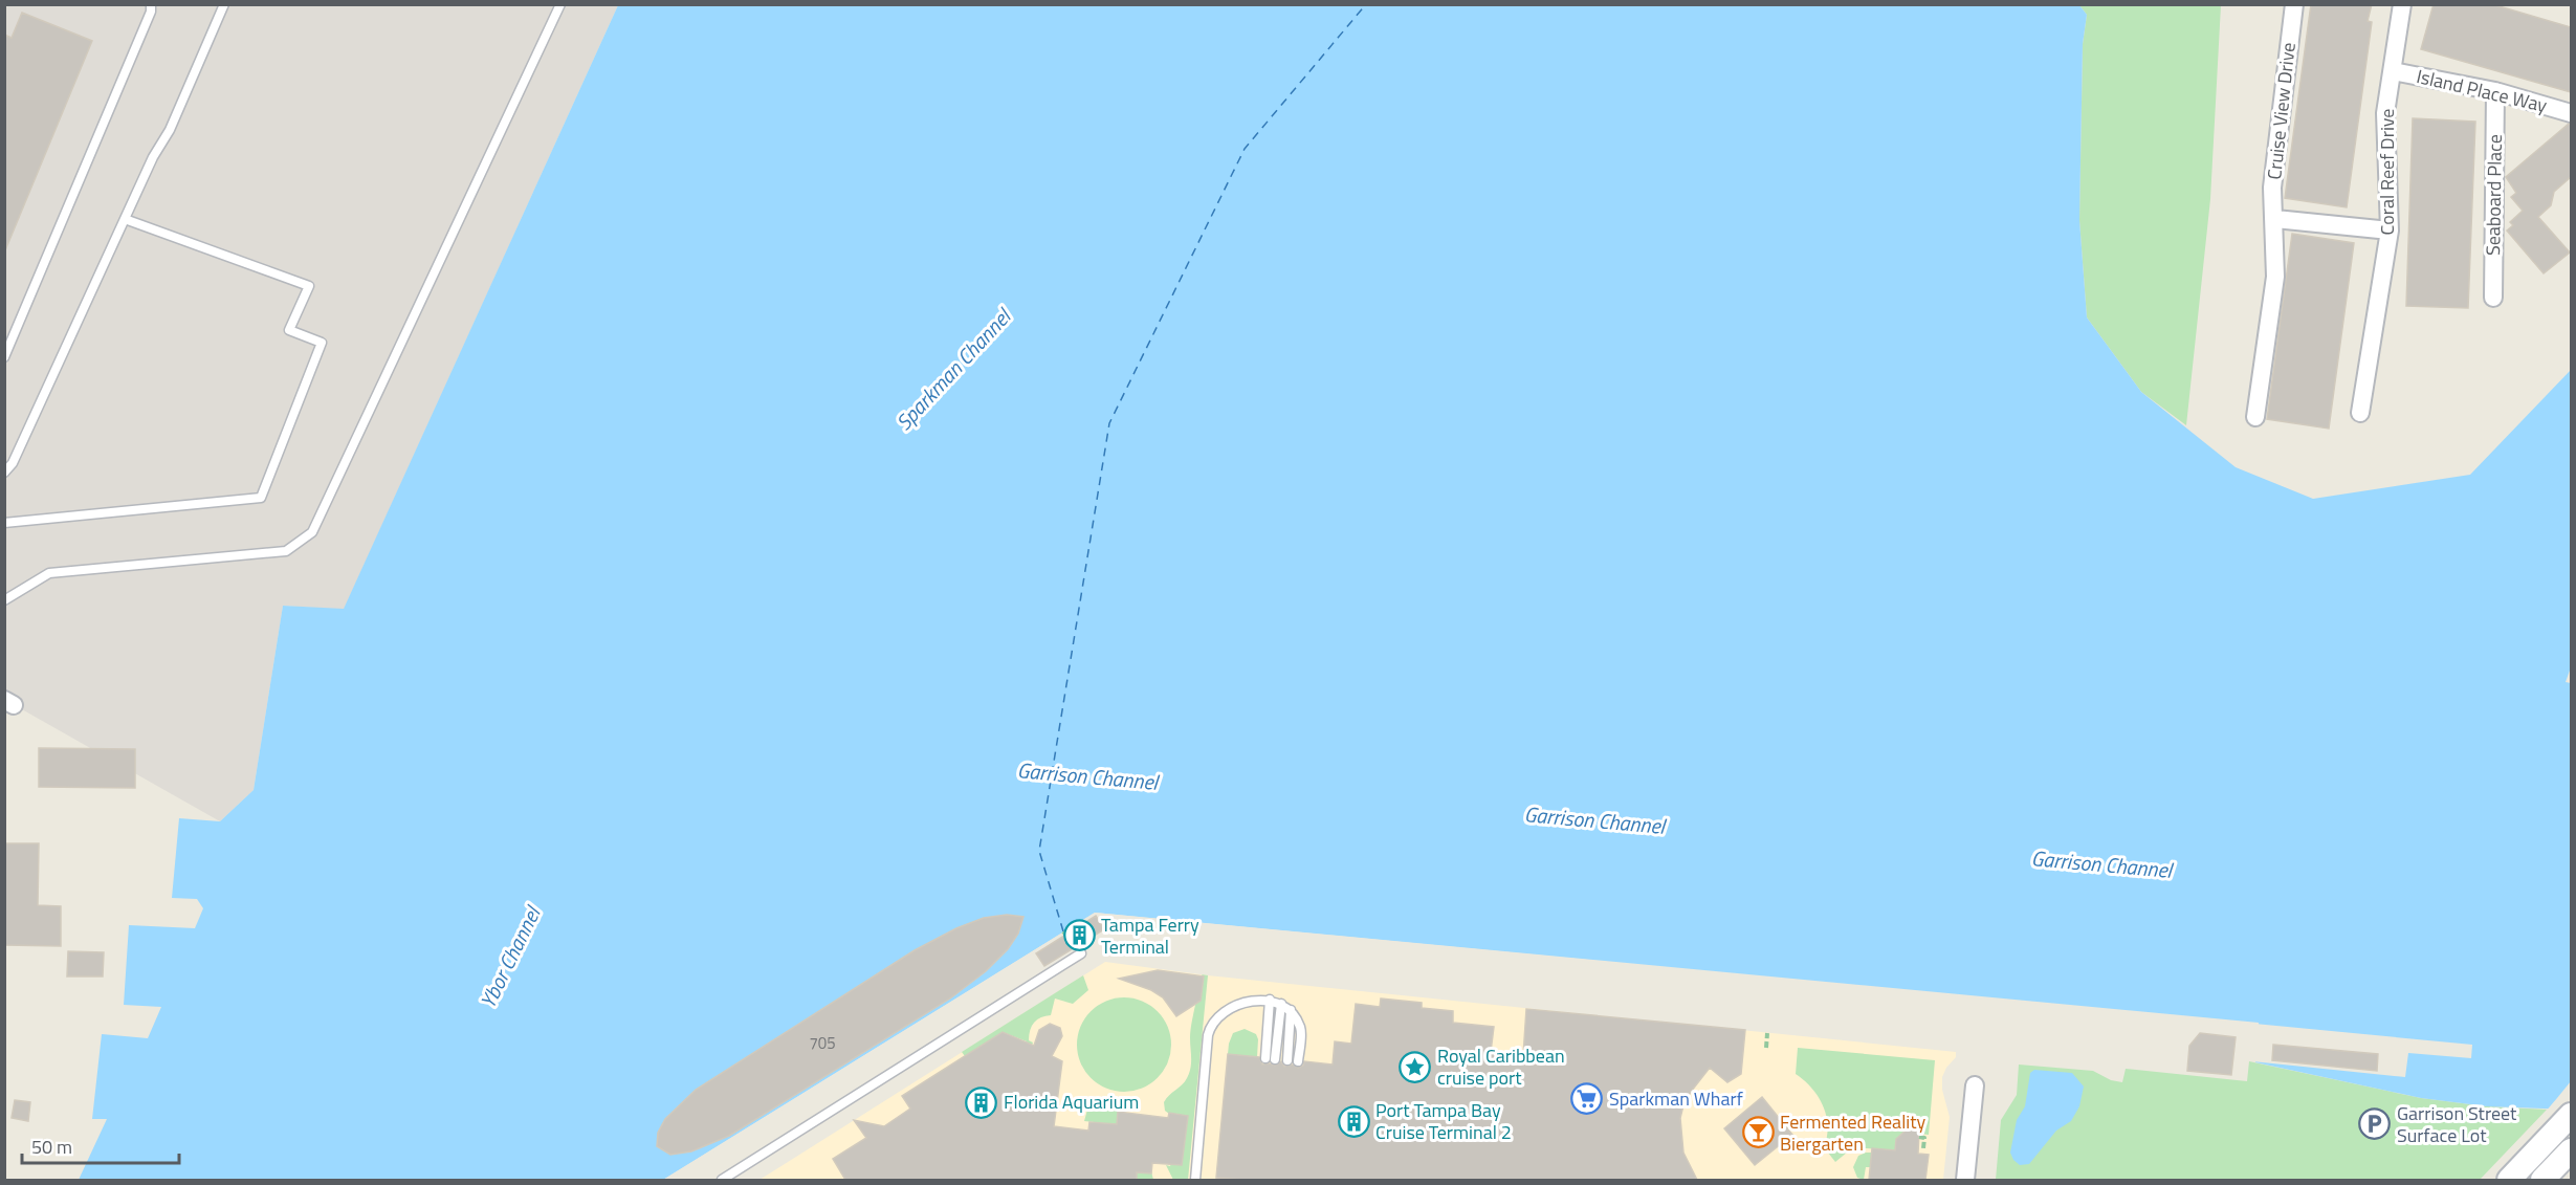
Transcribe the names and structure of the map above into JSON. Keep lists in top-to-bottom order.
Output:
{
  "streets": {
    "street": [
      "Island Place Way",
      "Cruise View Drive",
      "Coral Reef Drive",
      "Seaboard Place"
    ]
  },
  "crossings": [
    ["Island Place Way", "Coral Reef Drive"],
    ["Island Place Way", "Seaboard Place"]
  ],
  "water": ["Sparkman Channel", "Garrison Channel", "Ybor Channel"],
  "places": {
    "building": ["Tampa Ferry Terminal", "Florida Aquarium", "Port Tampa Bay Cruise Terminal 2"],
    "place": ["Royal Caribbean cruise port"],
    "supermarket": ["Sparkman Wharf"],
    "parking": ["Garrison Street Surface Lot"],
    "bar": ["Fermented Reality Biergarten"]
  },
  "house_numbers": ["705"],
  "scale_bar": "50 m"
}
